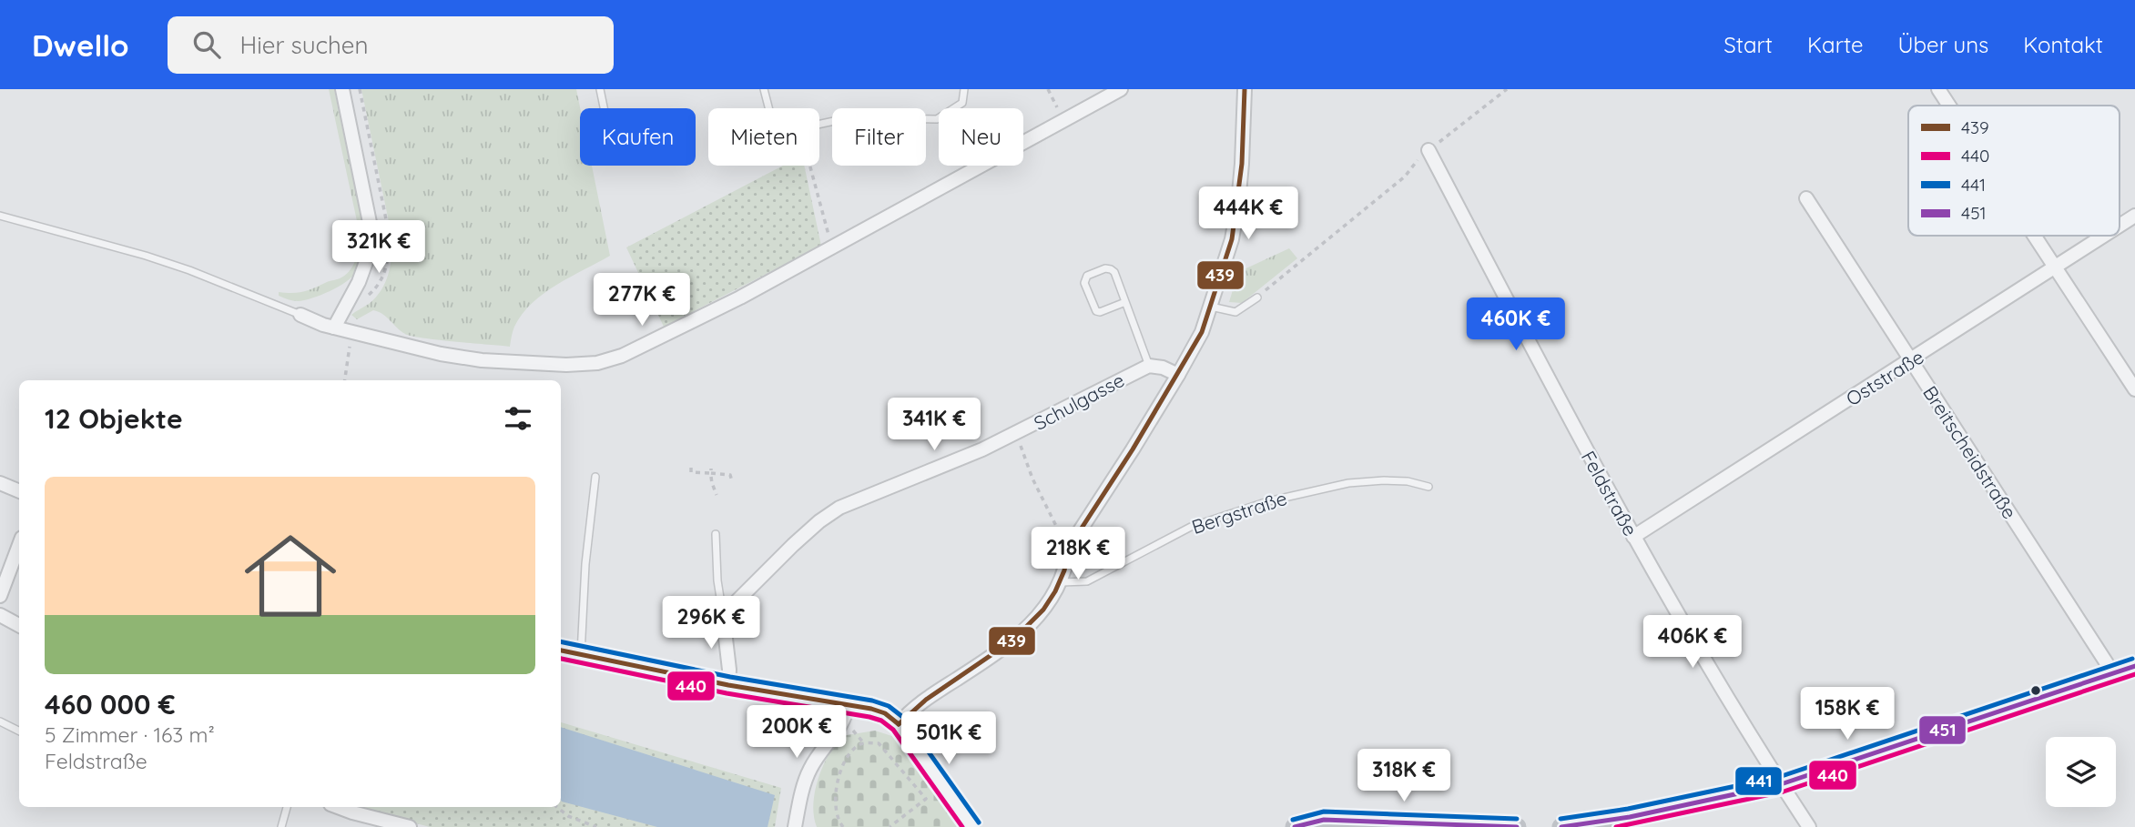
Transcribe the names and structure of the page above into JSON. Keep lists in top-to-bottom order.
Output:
{
  "streets": {
    "street": [
      "Oststraße",
      "Schulgasse",
      "Breitscheidstraße",
      "Feldstraße"
    ],
    "lane": ["Bergstraße"]
  },
  "crossings": [
    ["Oststraße", "Breitscheidstraße"],
    ["Oststraße", "Feldstraße"]
  ],
  "lines": [
    "transit line 439",
    "transit line 441",
    "transit line 440",
    "transit line 451"
  ],
  "legend": [
    "439",
    "440",
    "441",
    "451"
  ],
  "page": {
    "header": "Dwello",
    "search": "Hier suchen",
    "nav": [
      "Start",
      "Karte",
      "Über uns",
      "Kontakt"
    ],
    "chip": [
      "Kaufen",
      "Mieten",
      "Filter",
      "Neu"
    ],
    "price": [
      "444K €",
      "321K €",
      "277K €",
      "460K €",
      "341K €",
      "218K €",
      "296K €",
      "406K €",
      "158K €",
      "200K €",
      "501K €",
      "318K €"
    ],
    "heading": "12 Objekte",
    "list": [
      {
        "name": "460 000 €",
        "note": "5 Zimmer · 163 m² · Feldstraße"
      }
    ]
  }
}
